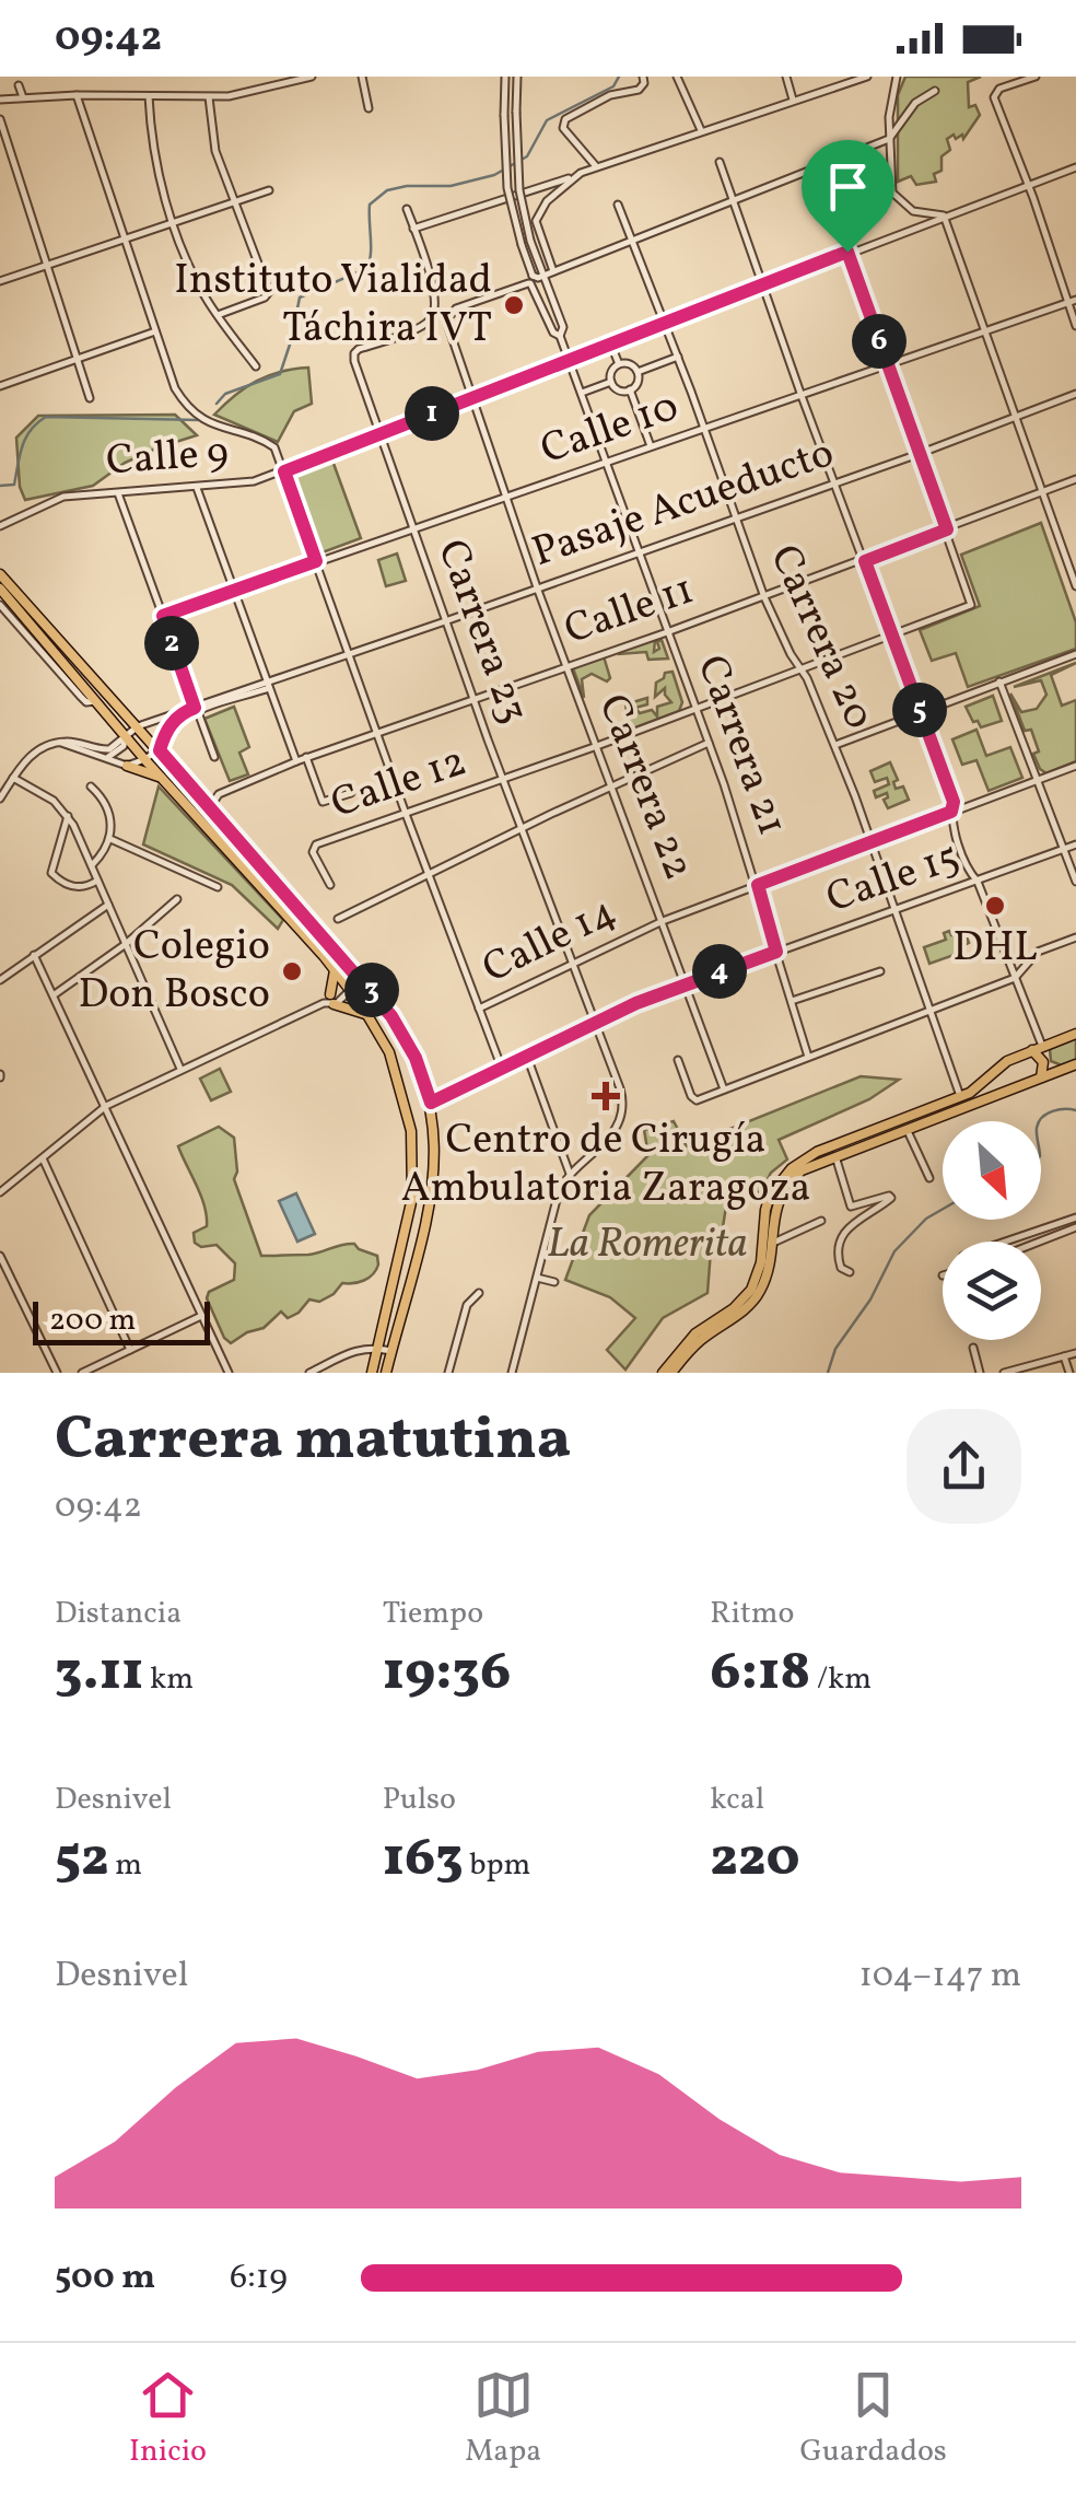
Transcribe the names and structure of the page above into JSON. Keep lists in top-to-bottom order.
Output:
{
  "streets": {
    "street": [
      "Calle 10",
      "Calle 9",
      "Pasaje Acueducto",
      "Calle 11",
      "Carrera 23",
      "Carrera 20",
      "Carrera 21",
      "Calle 12",
      "Carrera 22",
      "Calle 15",
      "Calle 14"
    ]
  },
  "crossings": [
    ["Calle 10", "Carrera 23"],
    ["Calle 10", "Carrera 20"],
    ["Calle 10", "Carrera 21"],
    ["Calle 10", "Carrera 22"],
    ["Calle 9", "Carrera 23"],
    ["Calle 9", "Carrera 20"],
    ["Calle 9", "Carrera 21"],
    ["Calle 9", "Carrera 22"],
    ["Pasaje Acueducto", "Carrera 23"],
    ["Pasaje Acueducto", "Carrera 20"],
    ["Pasaje Acueducto", "Carrera 21"],
    ["Pasaje Acueducto", "Carrera 22"],
    ["Calle 11", "Carrera 23"],
    ["Calle 11", "Carrera 20"],
    ["Calle 11", "Carrera 21"],
    ["Calle 11", "Calle 12"],
    ["Calle 11", "Carrera 22"],
    ["Carrera 23", "Calle 12"],
    ["Carrera 23", "Calle 15"],
    ["Carrera 23", "Calle 14"],
    ["Carrera 20", "Calle 12"],
    ["Carrera 20", "Calle 15"],
    ["Carrera 20", "Calle 14"],
    ["Carrera 21", "Calle 12"],
    ["Carrera 21", "Carrera 22"],
    ["Carrera 21", "Calle 15"],
    ["Carrera 21", "Calle 14"],
    ["Calle 12", "Carrera 22"],
    ["Carrera 22", "Calle 15"],
    ["Carrera 22", "Calle 14"]
  ],
  "parks": ["La Romerita"],
  "places": {
    "other": ["Instituto Vialidad Táchira IVT", "DHL", "Colegio Don Bosco"],
    "health": ["Centro de Cirugía Ambulatoria Zaragoza"]
  },
  "scale_bar": "200 m",
  "north": "bottom right",
  "page": {
    "status": "09:42",
    "pins": [
      "6",
      "1",
      "2",
      "5",
      "4",
      "3"
    ],
    "scale": "200 m",
    "heading": ["Carrera matutina", "09:42"],
    "stats": [
      ["Distancia", "3.11 km"],
      ["Tiempo", "19:36"],
      ["Ritmo", "6:18 /km"],
      ["Desnivel", "52 m"],
      ["Pulso", "163 bpm"],
      ["kcal", "220"]
    ],
    "chart": ["Desnivel", "104–147 m"],
    "list": [
      {
        "name": "500 m",
        "note": "6:19"
      }
    ],
    "tabs": ["Inicio", "Mapa", "Guardados"]
  }
}
